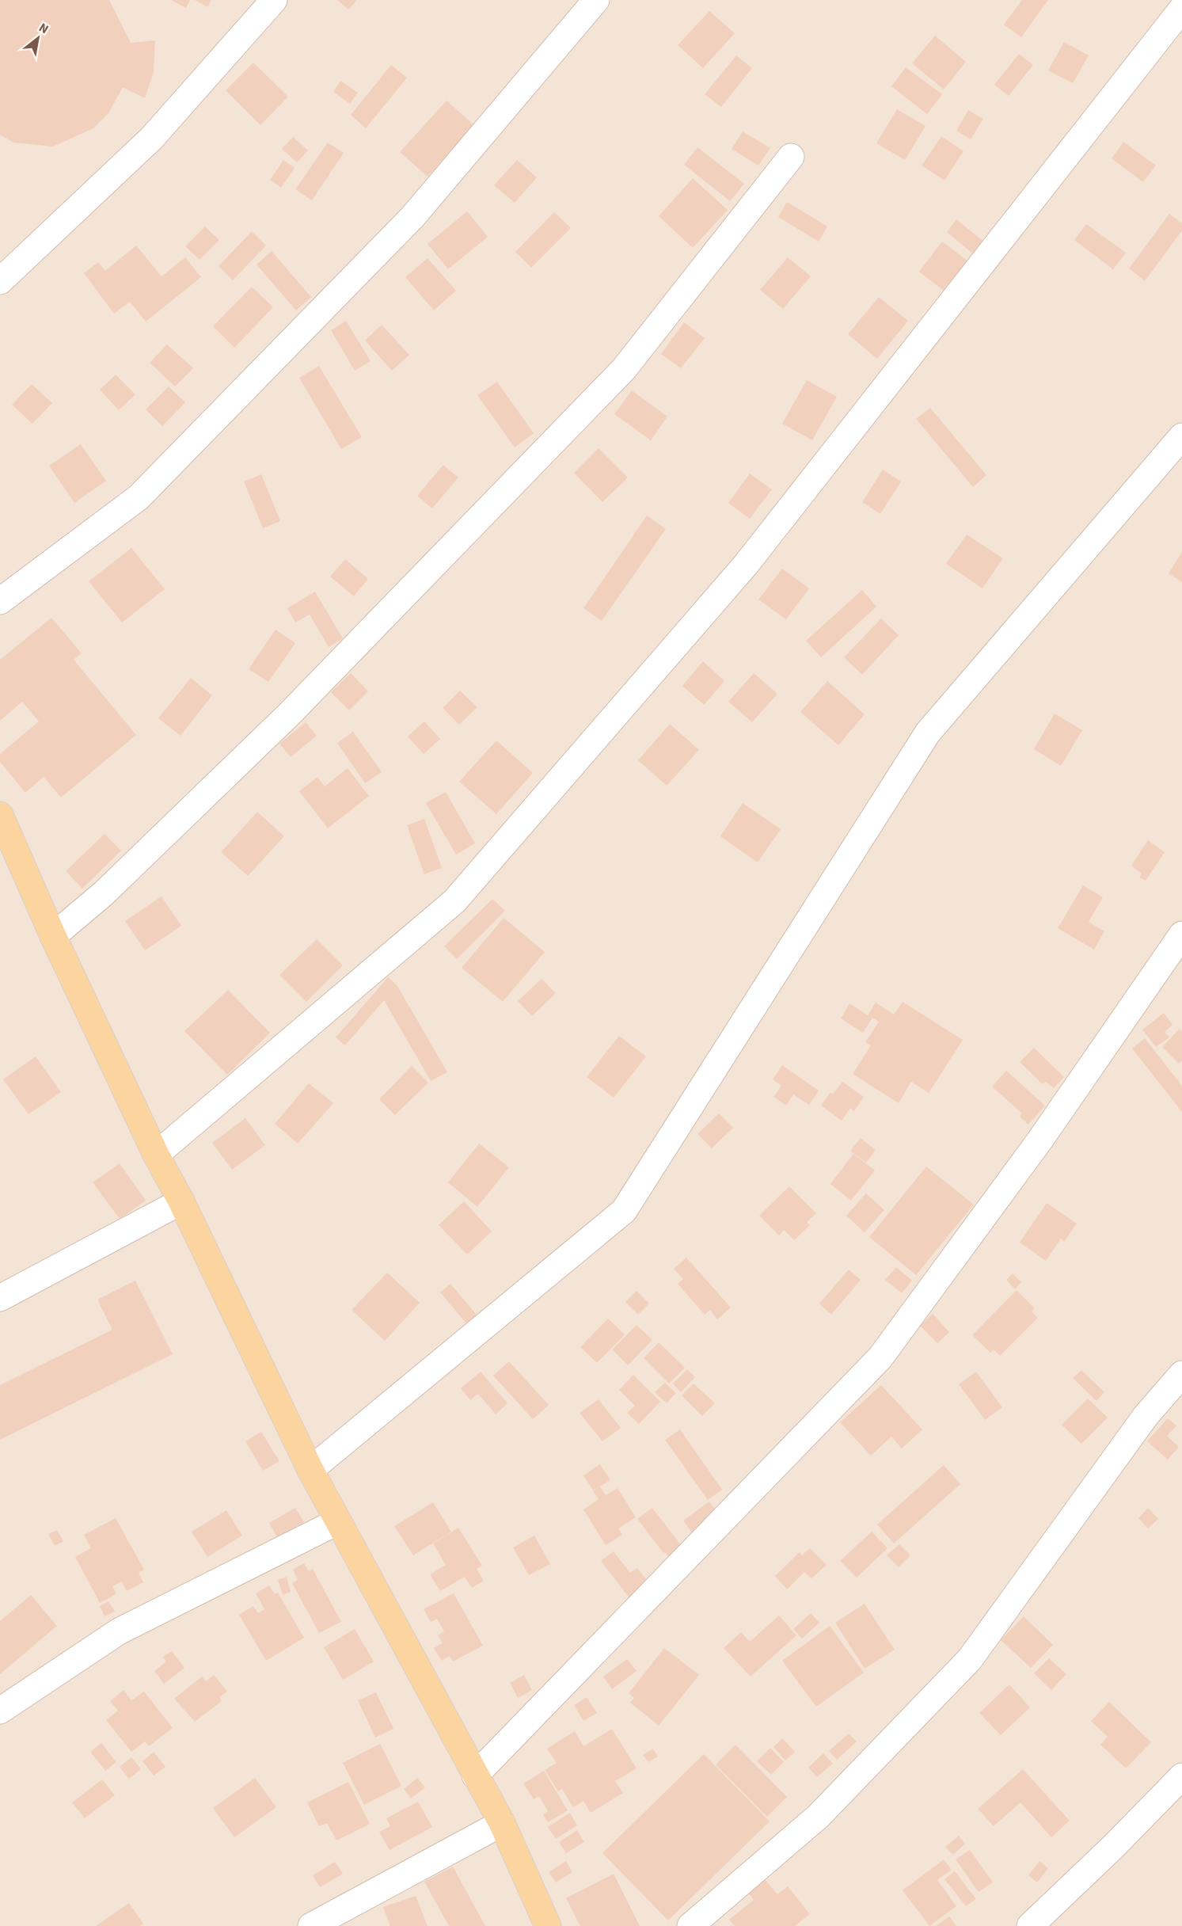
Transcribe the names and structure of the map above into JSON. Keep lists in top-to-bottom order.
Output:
{
  "north": "top right"
}
